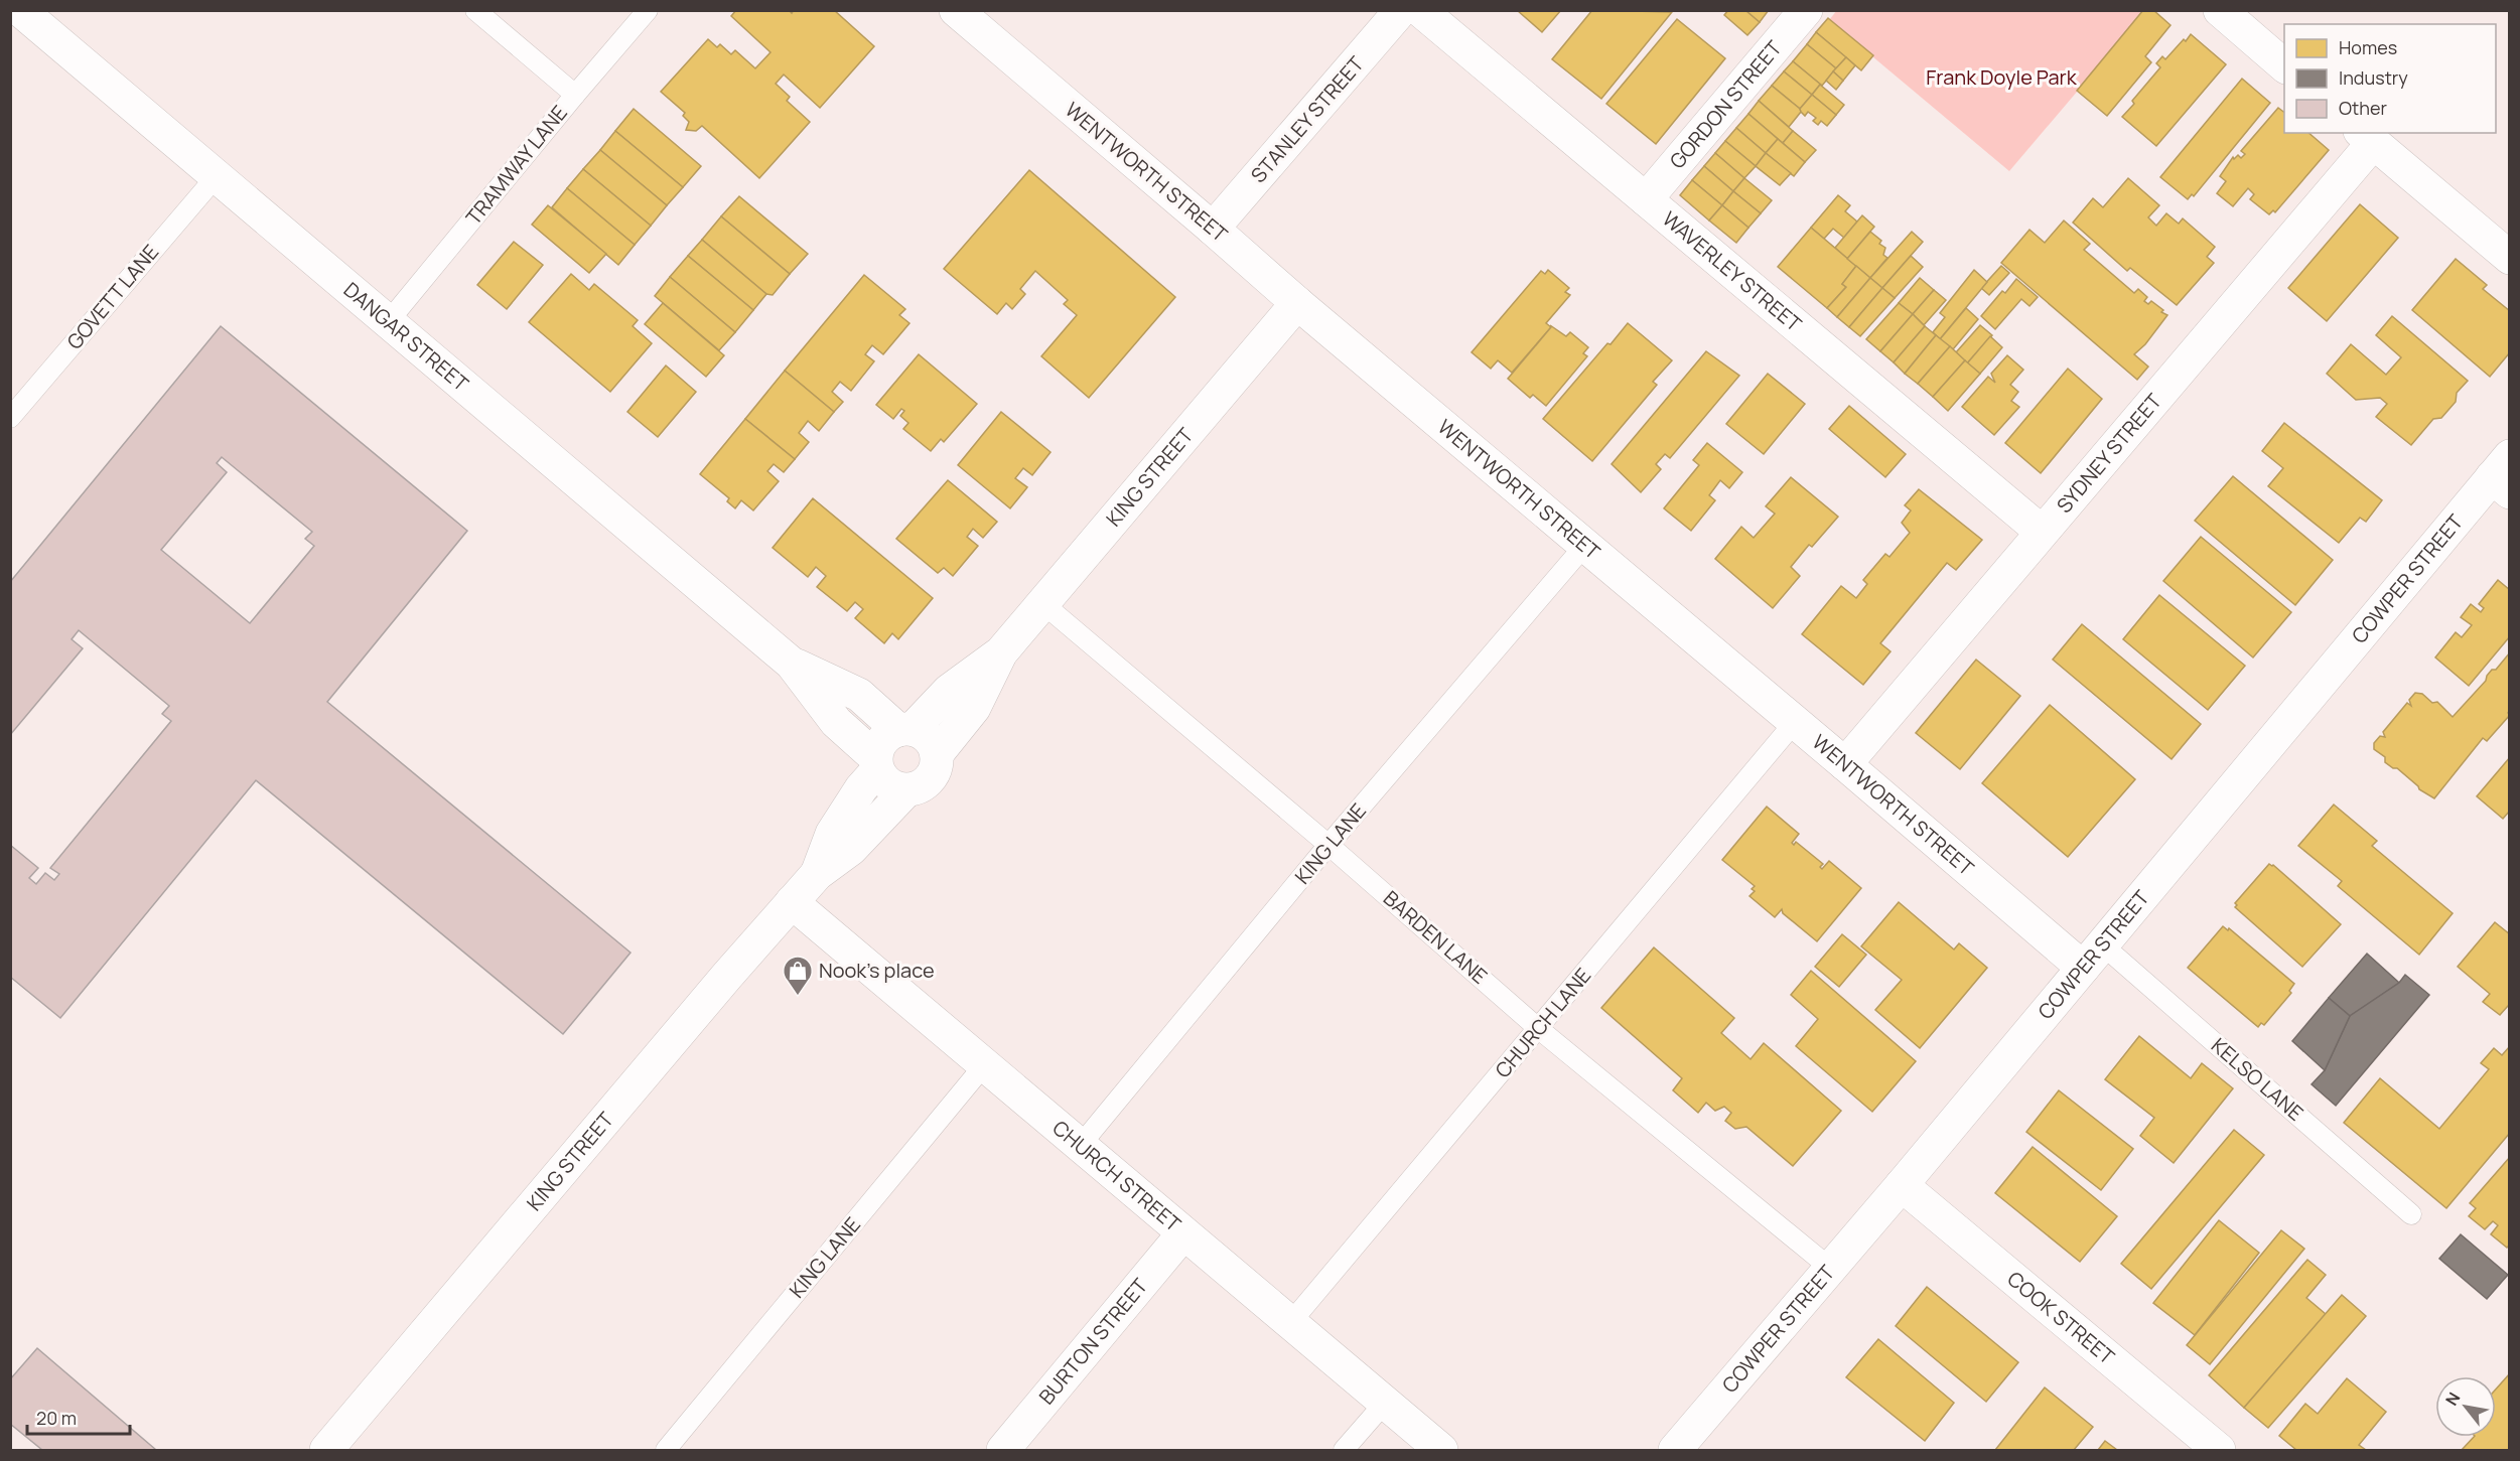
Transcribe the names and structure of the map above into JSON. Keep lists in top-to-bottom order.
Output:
{
  "streets": {
    "street": [
      "GORDON STREET",
      "STANLEY STREET",
      "WENTWORTH STREET",
      "WAVERLEY STREET",
      "DANGAR STREET",
      "SYDNEY STREET",
      "KING STREET",
      "COWPER STREET",
      "CHURCH STREET",
      "COOK STREET",
      "BURTON STREET"
    ],
    "lane": [
      "TRAMWAY LANE",
      "GOVETT LANE",
      "KING LANE",
      "BARDEN LANE",
      "CHURCH LANE",
      "KELSO LANE"
    ]
  },
  "crossings": [
    ["GORDON STREET", "WAVERLEY STREET"],
    ["STANLEY STREET", "WENTWORTH STREET"],
    ["TRAMWAY LANE", "DANGAR STREET"],
    ["WENTWORTH STREET", "SYDNEY STREET"],
    ["WENTWORTH STREET", "KING STREET"],
    ["WENTWORTH STREET", "COWPER STREET"],
    ["WENTWORTH STREET", "KING LANE"],
    ["WENTWORTH STREET", "CHURCH LANE"],
    ["WENTWORTH STREET", "KELSO LANE"],
    ["WAVERLEY STREET", "SYDNEY STREET"],
    ["GOVETT LANE", "DANGAR STREET"],
    ["DANGAR STREET", "KING STREET"],
    ["KING STREET", "BARDEN LANE"],
    ["KING STREET", "CHURCH STREET"],
    ["COWPER STREET", "BARDEN LANE"],
    ["COWPER STREET", "KELSO LANE"],
    ["COWPER STREET", "COOK STREET"],
    ["KING LANE", "BARDEN LANE"],
    ["KING LANE", "CHURCH STREET"],
    ["BARDEN LANE", "CHURCH LANE"],
    ["CHURCH LANE", "CHURCH STREET"],
    ["CHURCH STREET", "BURTON STREET"]
  ],
  "parks": ["Frank Doyle Park"],
  "places": {
    "shop": ["Nook's place"]
  },
  "legend": ["Homes", "Industry", "Other"],
  "scale_bar": "20 m",
  "north": "top left"
}
